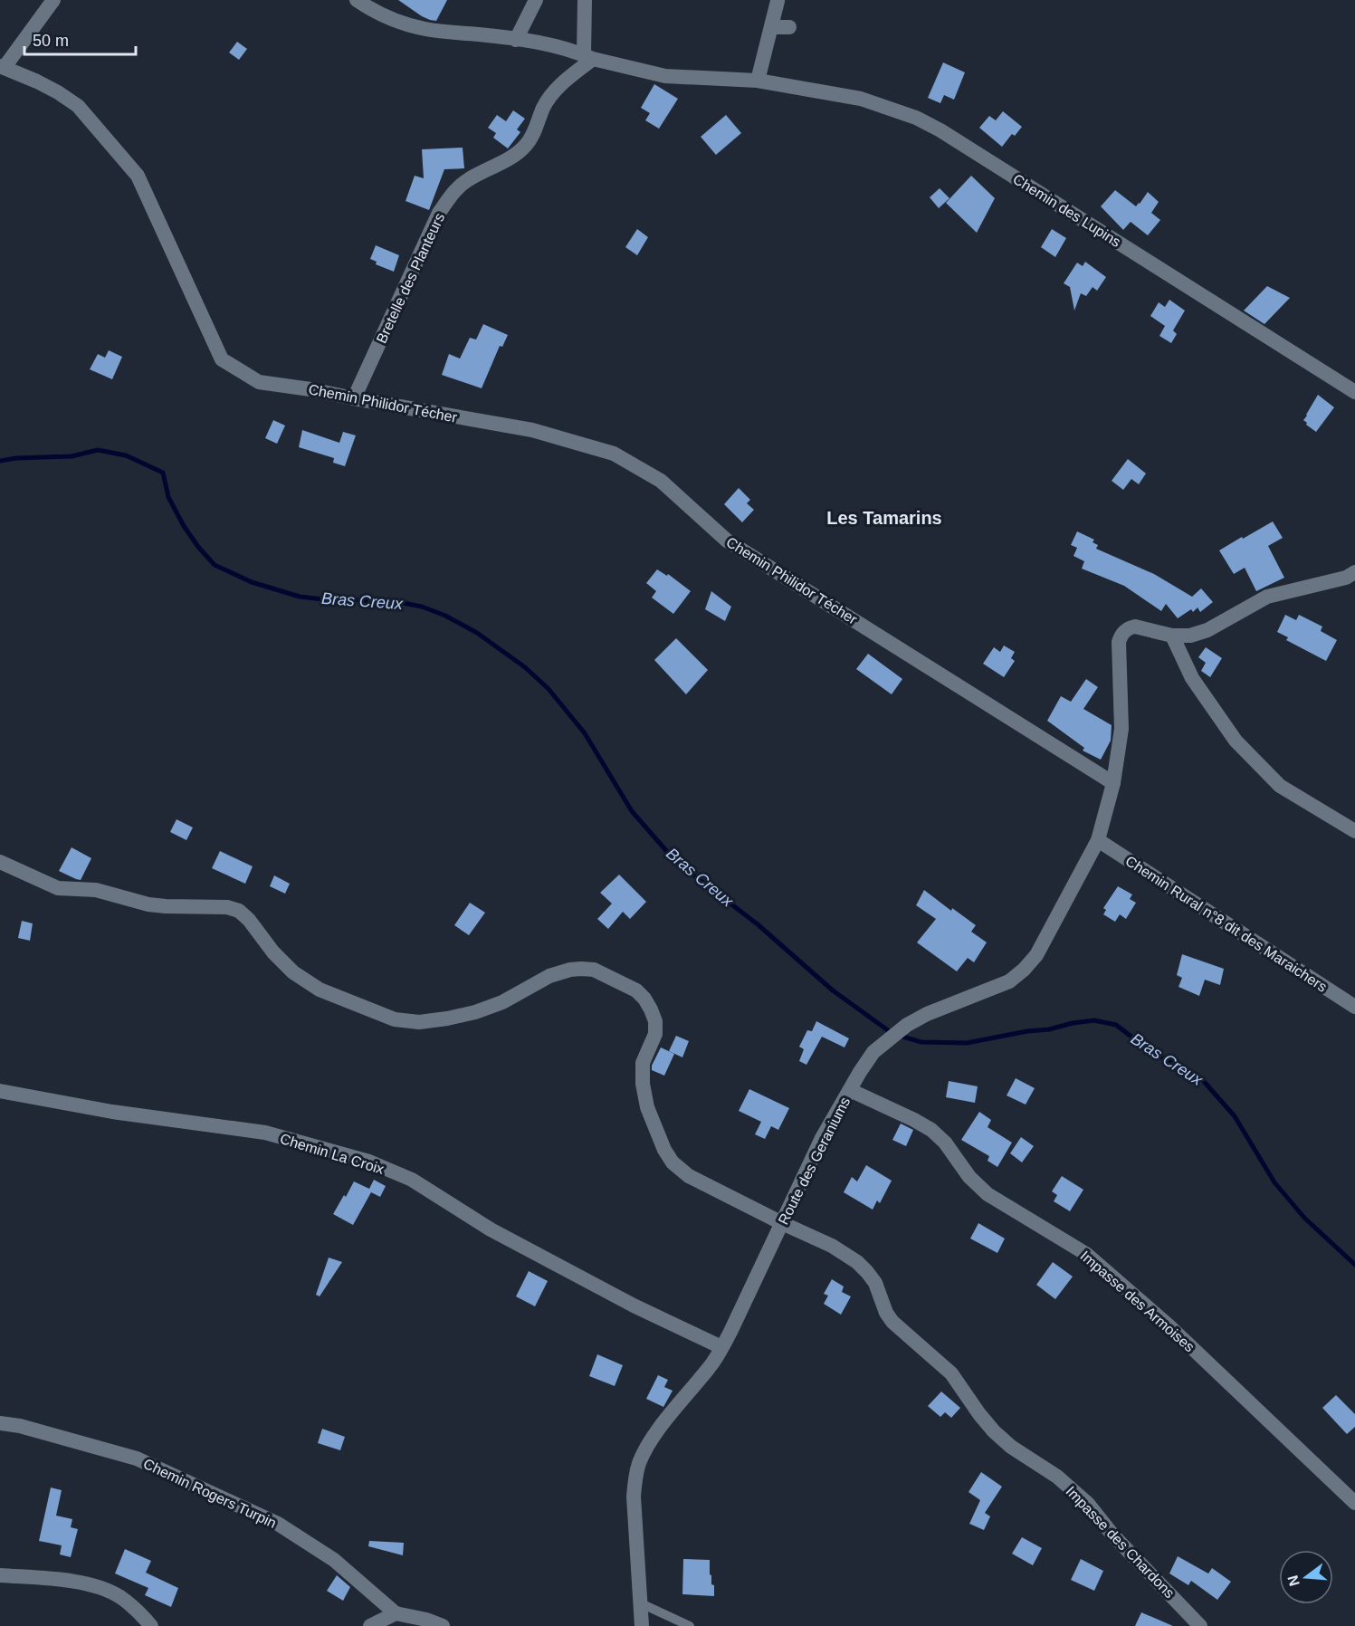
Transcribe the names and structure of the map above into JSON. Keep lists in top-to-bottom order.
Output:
{
  "streets": {
    "street": [
      "Chemin des Lupins",
      "Bretelle des Planteurs",
      "Chemin Philidor Técher",
      "Chemin Rural n°8 dit des Maraichers",
      "Chemin La Croix",
      "Route des Geraniums",
      "Impasse des Armoises",
      "Chemin Rogers Turpin",
      "Impasse des Chardons"
    ]
  },
  "crossings": [
    ["Chemin des Lupins", "Bretelle des Planteurs"],
    ["Bretelle des Planteurs", "Chemin Philidor Técher"],
    ["Chemin Philidor Técher", "Route des Geraniums"],
    ["Chemin Rural n°8 dit des Maraichers", "Route des Geraniums"],
    ["Chemin La Croix", "Route des Geraniums"],
    ["Route des Geraniums", "Impasse des Armoises"],
    ["Route des Geraniums", "Impasse des Chardons"]
  ],
  "districts": ["Les Tamarins"],
  "water": ["Bras Creux"],
  "scale_bar": "50 m",
  "north": "left"
}
